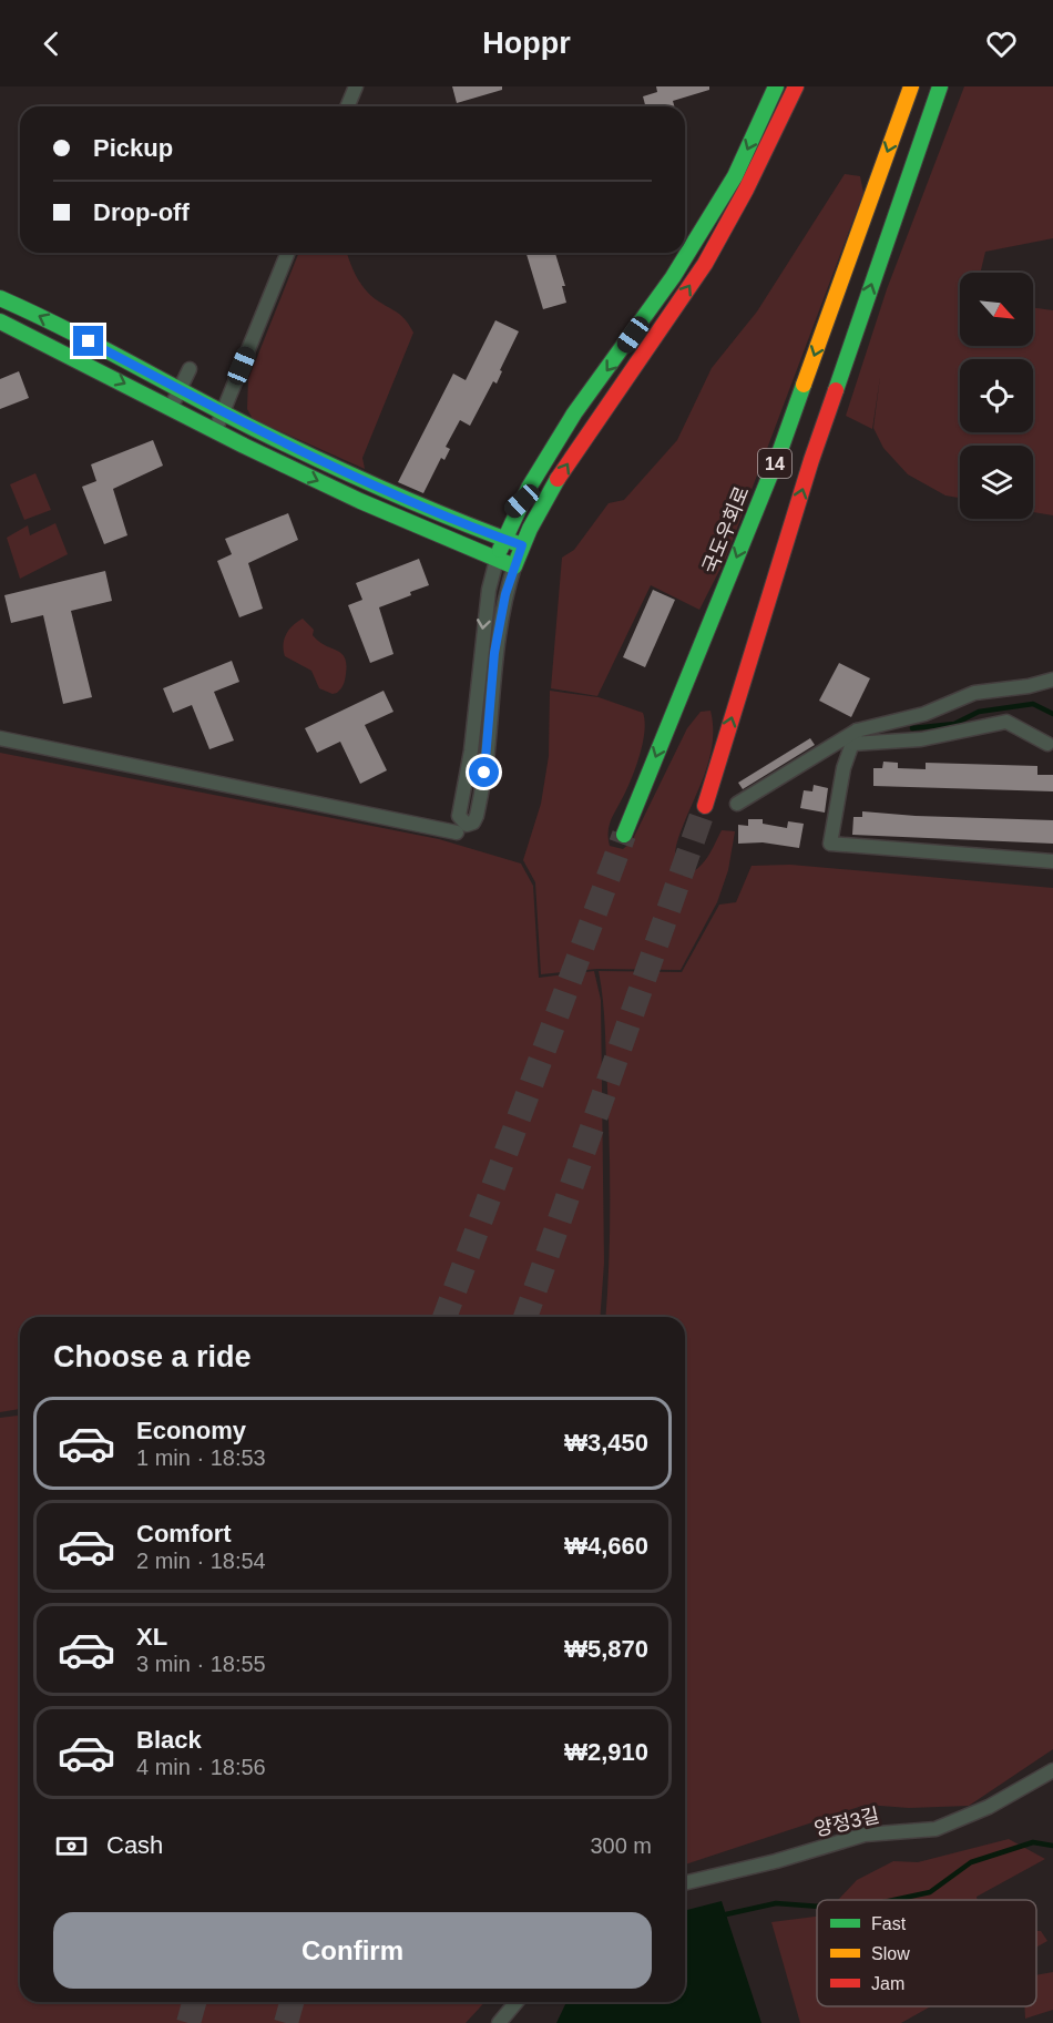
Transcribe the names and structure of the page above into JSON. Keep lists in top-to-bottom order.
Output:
{
  "streets": {
    "main road": ["14", "국도우회로"],
    "street": ["양정3길"]
  },
  "legend": ["Fast", "Slow", "Jam"],
  "north": "bottom right",
  "page": {
    "header": "Hoppr",
    "banner": ["Pickup", "Drop-off"],
    "heading": "Choose a ride",
    "list": [
      {
        "name": "Economy",
        "note": "1 min · 18:53",
        "value": "₩3,450"
      },
      {
        "name": "Comfort",
        "note": "2 min · 18:54",
        "value": "₩4,660"
      },
      {
        "name": "XL",
        "note": "3 min · 18:55",
        "value": "₩5,870"
      },
      {
        "name": "Black",
        "note": "4 min · 18:56",
        "value": "₩2,910"
      }
    ],
    "pay": ["Cash", "300 m"],
    "buttons": "Confirm"
  }
}
